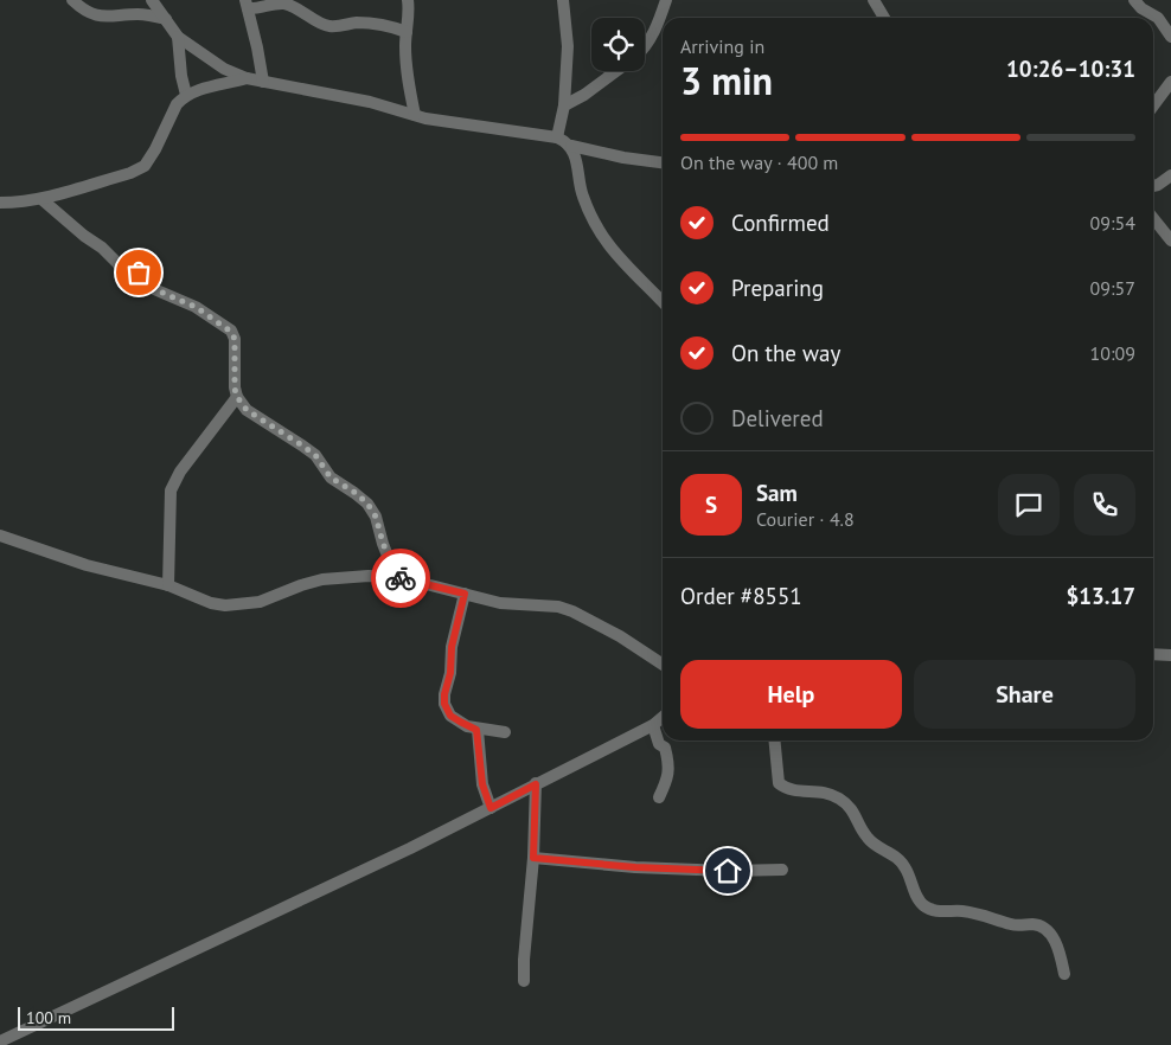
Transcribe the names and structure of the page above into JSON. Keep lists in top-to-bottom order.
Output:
{
  "scale_bar": "100 m",
  "page": {
    "heading": ["3 min", "Arriving in", "10:26–10:31"],
    "panel": [
      "Sam",
      "Courier · 4.8",
      "Order #8551",
      "$13.17"
    ],
    "bar": "On the way · 400 m",
    "list": [
      ["Confirmed", "09:54"],
      ["Preparing", "09:57"],
      ["On the way", "10:09"],
      "Delivered"
    ],
    "round": "S",
    "buttons": ["Help", "Share"],
    "scale": "100 m"
  }
}
